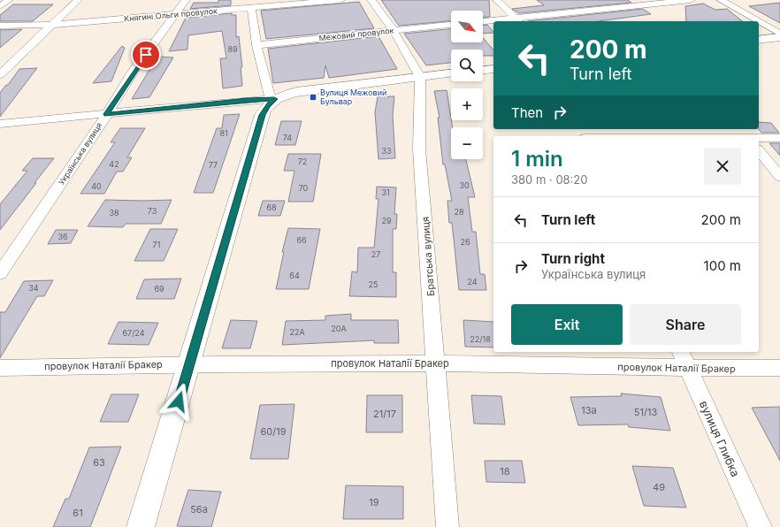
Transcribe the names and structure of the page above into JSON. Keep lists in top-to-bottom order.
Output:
{
  "streets": {
    "street": [
      "Княгині Ольги провулок",
      "Межовий провулок",
      "Українська вулиця",
      "Братська вулиця",
      "провулок Наталії Бракер",
      "вулиця Глибка"
    ]
  },
  "crossings": [
    ["Княгині Ольги провулок", "Українська вулиця"],
    ["Братська вулиця", "провулок Наталії Бракер"],
    ["провулок Наталії Бракер", "вулиця Глибка"]
  ],
  "places": {
    "transit": ["Вулиця Межовий Бульвар"]
  },
  "house_numbers": [
    "89",
    "81",
    "74",
    "33",
    "72",
    "42",
    "77",
    "30",
    "40",
    "70",
    "31",
    "68",
    "73",
    "28",
    "38",
    "29",
    "36",
    "66",
    "26",
    "71",
    "27",
    "64",
    "24",
    "25",
    "34",
    "69",
    "20А",
    "22А",
    "67/24",
    "22/18",
    "13а",
    "51/13",
    "21/17",
    "60/19",
    "63",
    "18",
    "49",
    "19",
    "56а",
    "61"
  ],
  "north": "bottom right",
  "page": {
    "map_buttons": ["+", "−"],
    "turn": ["200 m", "Turn left"],
    "then": "Then",
    "heading": ["1 min", "380 m · 08:20"],
    "list": [
      {
        "name": "Turn left",
        "value": "200 m"
      },
      {
        "name": "Turn right",
        "note": "Українська вулиця",
        "value": "100 m"
      }
    ],
    "buttons": ["Exit", "Share"]
  }
}
